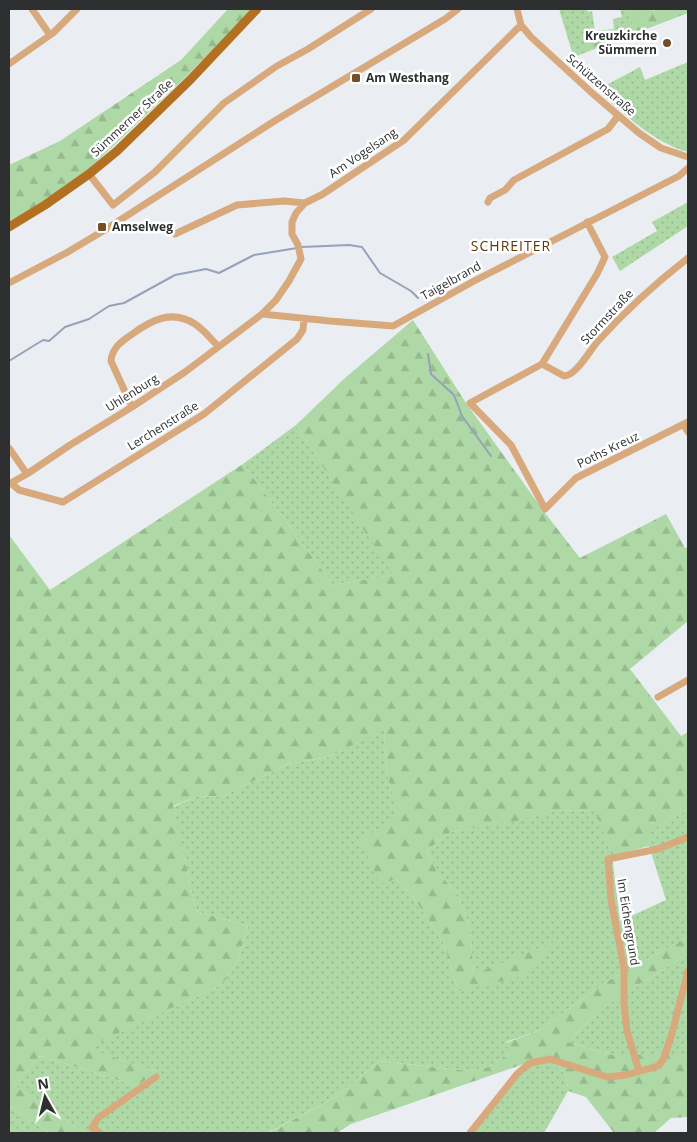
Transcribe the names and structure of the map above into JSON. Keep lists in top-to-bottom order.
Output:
{
  "streets": {
    "main road": ["Sümmerner Straße"],
    "street": [
      "Schützenstraße",
      "Am Vogelsang",
      "Taigelbrand",
      "Stormstraße",
      "Uhlenburg",
      "Lerchenstraße",
      "Poths Kreuz",
      "Im Eichengrund"
    ]
  },
  "crossings": [
    ["Schützenstraße", "Am Vogelsang"],
    ["Am Vogelsang", "Taigelbrand"],
    ["Am Vogelsang", "Uhlenburg"],
    ["Taigelbrand", "Uhlenburg"],
    ["Taigelbrand", "Lerchenstraße"],
    ["Stormstraße", "Poths Kreuz"],
    ["Uhlenburg", "Lerchenstraße"]
  ],
  "districts": ["SCHREITER"],
  "places": {
    "other": ["Kreuzkirche Sümmern"],
    "transit": ["Am Westhang", "Amselweg"]
  },
  "north": "top"
}
